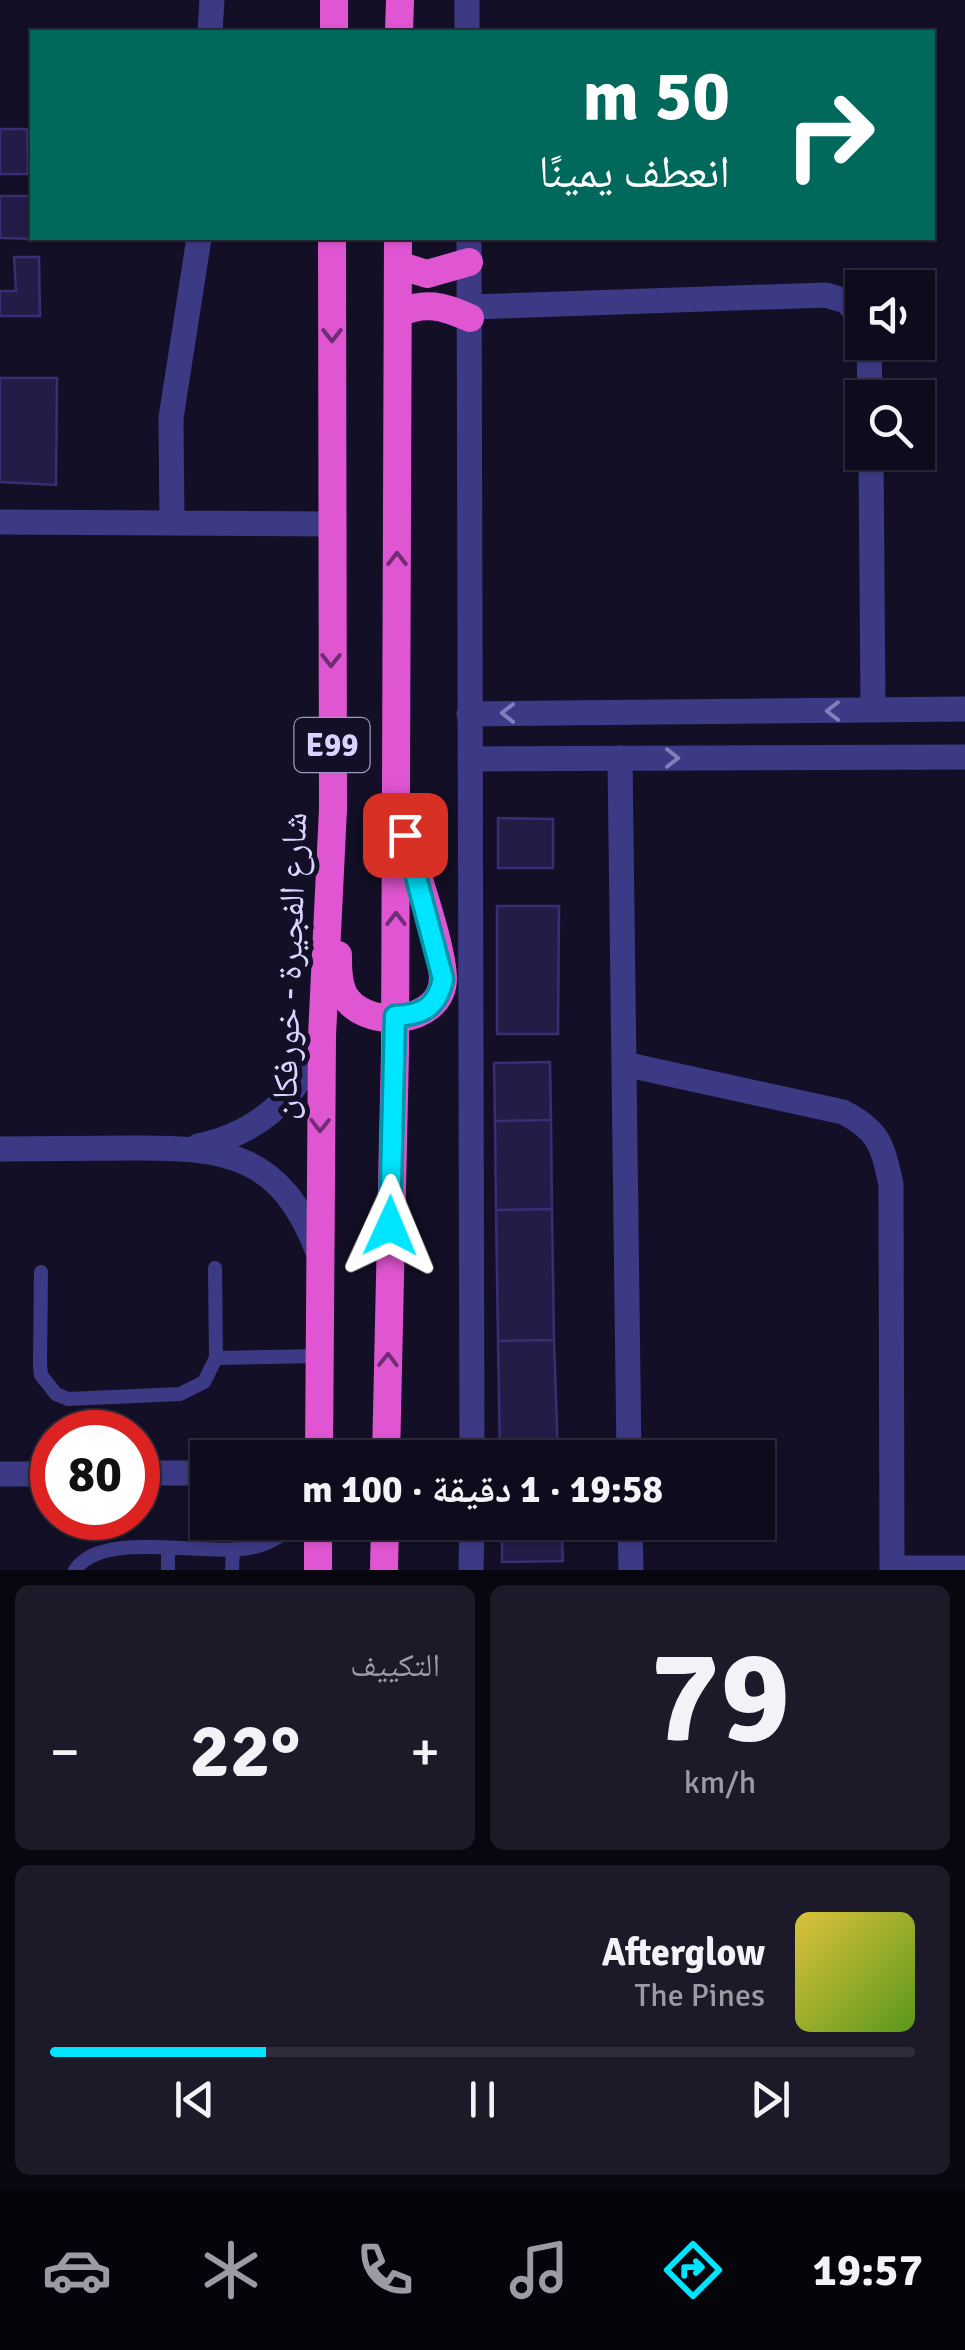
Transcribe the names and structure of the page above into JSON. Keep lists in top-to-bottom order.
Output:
{
  "streets": {
    "highway": ["E99", "شارع الفجيرة - خورفكان"]
  },
  "page": {
    "turn": ["50 m", "انعطف يمينًا"],
    "limit": "80",
    "trip": "19:58 · 1 دقيقة · 100 m",
    "tile": [
      ["79", "km/h"],
      "التكييف"
    ],
    "heat": ["−", "22°", "+"],
    "song": ["Afterglow", "The Pines"],
    "tabs": "19:57"
  }
}
